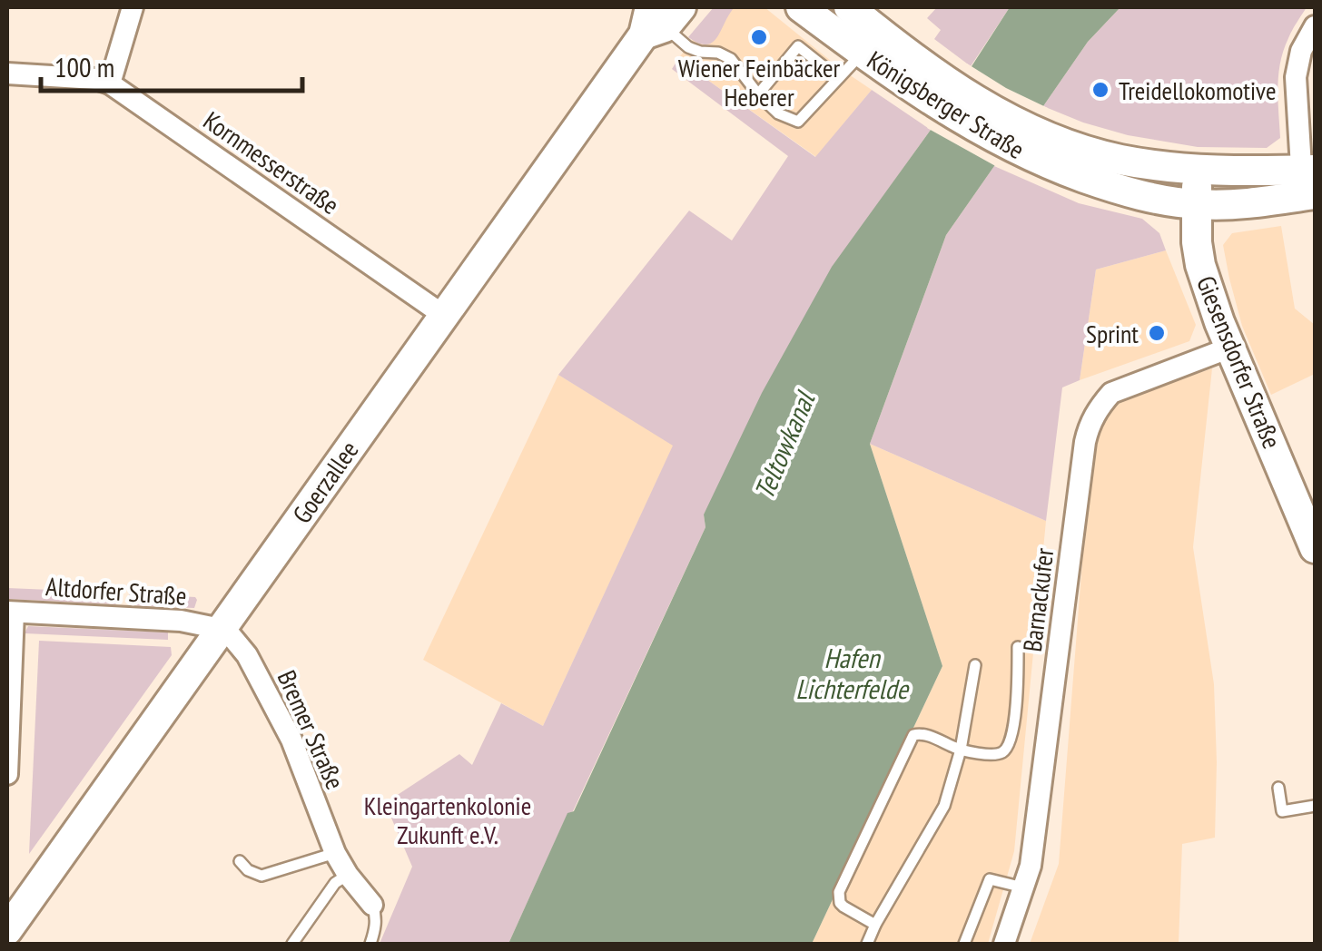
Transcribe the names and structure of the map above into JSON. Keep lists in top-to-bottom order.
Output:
{
  "streets": {
    "main road": ["Königsberger Straße", "Giesensdorfer Straße", "Goerzallee"],
    "street": [
      "Kornmesserstraße",
      "Altdorfer Straße",
      "Barnackufer",
      "Bremer Straße"
    ]
  },
  "crossings": [
    ["Königsberger Straße", "Giesensdorfer Straße"],
    ["Kornmesserstraße", "Goerzallee"],
    ["Giesensdorfer Straße", "Barnackufer"],
    ["Goerzallee", "Altdorfer Straße"],
    ["Goerzallee", "Bremer Straße"],
    ["Altdorfer Straße", "Bremer Straße"]
  ],
  "water": ["Teltowkanal", "Hafen Lichterfelde"],
  "parks": ["Kleingartenkolonie Zukunft e.V."],
  "places": ["Wiener Feinbäcker Heberer", "Treidellokomotive", "Sprint"],
  "scale_bar": "100 m"
}
